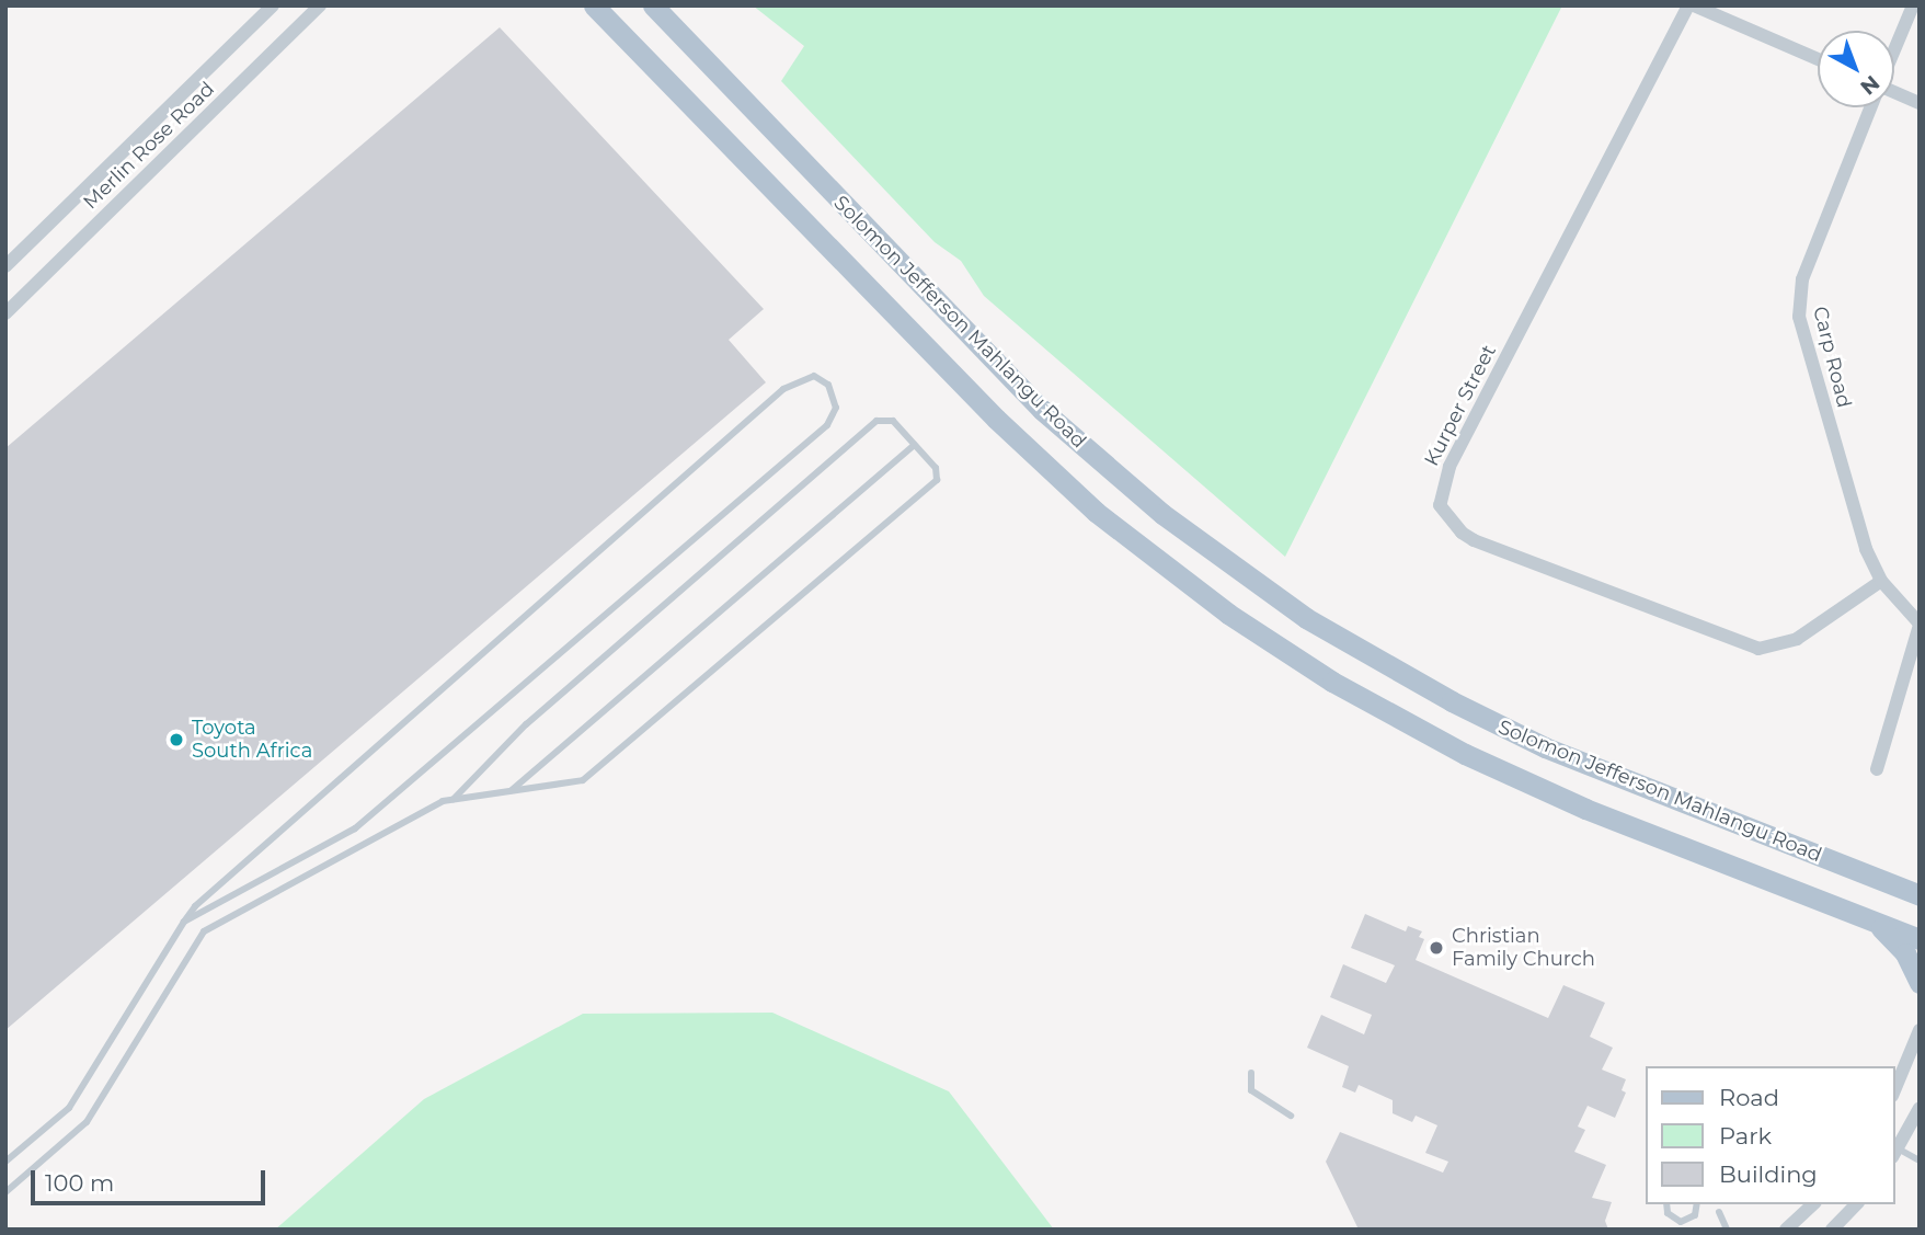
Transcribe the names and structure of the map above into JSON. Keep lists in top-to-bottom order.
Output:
{
  "streets": {
    "main road": ["Solomon Jefferson Mahlangu Road"],
    "street": ["Merlin Rose Road", "Carp Road", "Kurper Street"]
  },
  "crossings": [
    ["Carp Road", "Kurper Street"]
  ],
  "places": ["Toyota South Africa", "Christian Family Church"],
  "legend": ["Road", "Park", "Building"],
  "scale_bar": "100 m",
  "north": "bottom right"
}
